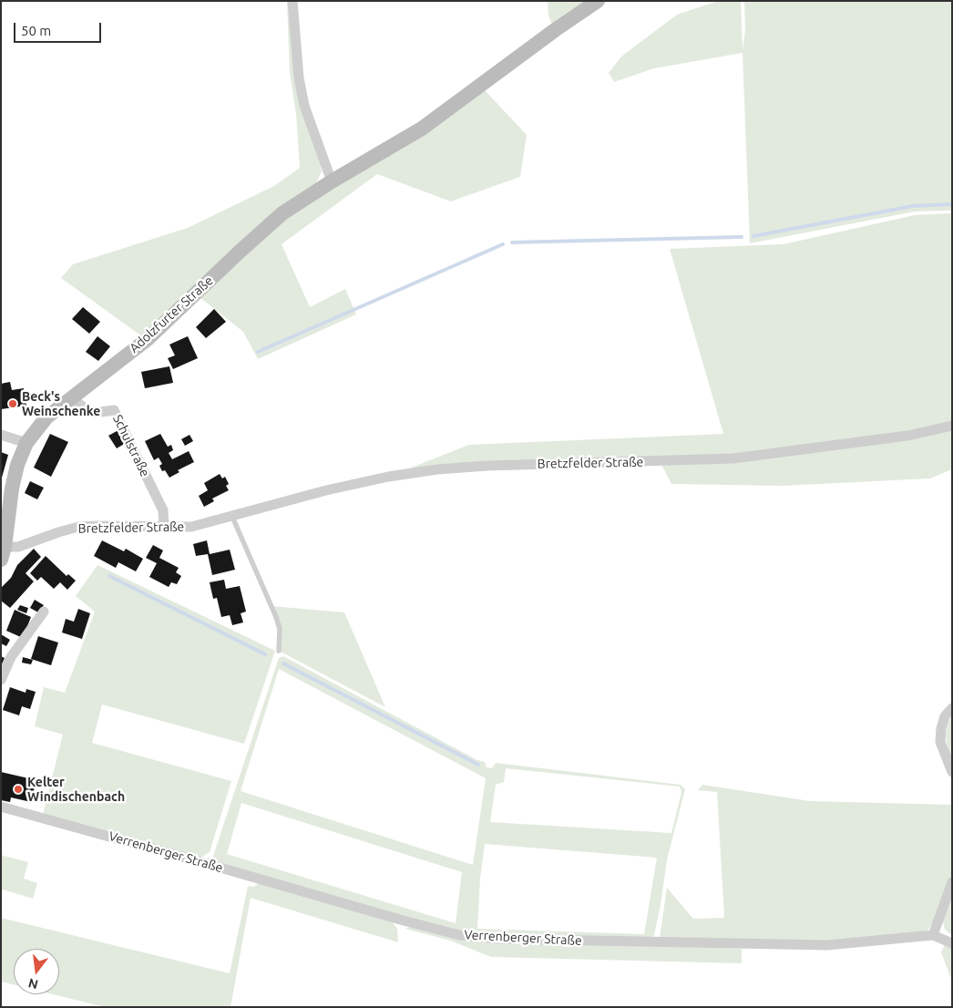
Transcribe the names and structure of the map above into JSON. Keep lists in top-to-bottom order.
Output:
{
  "streets": {
    "main road": ["Adolzfurter Straße"],
    "street": ["Schulstraße", "Bretzfelder Straße", "Verrenberger Straße"]
  },
  "crossings": [
    ["Adolzfurter Straße", "Schulstraße"],
    ["Adolzfurter Straße", "Bretzfelder Straße"],
    ["Schulstraße", "Bretzfelder Straße"]
  ],
  "places": ["Beck's Weinschenke", "Kelter Windischenbach"],
  "scale_bar": "50 m",
  "north": "bottom"
}
